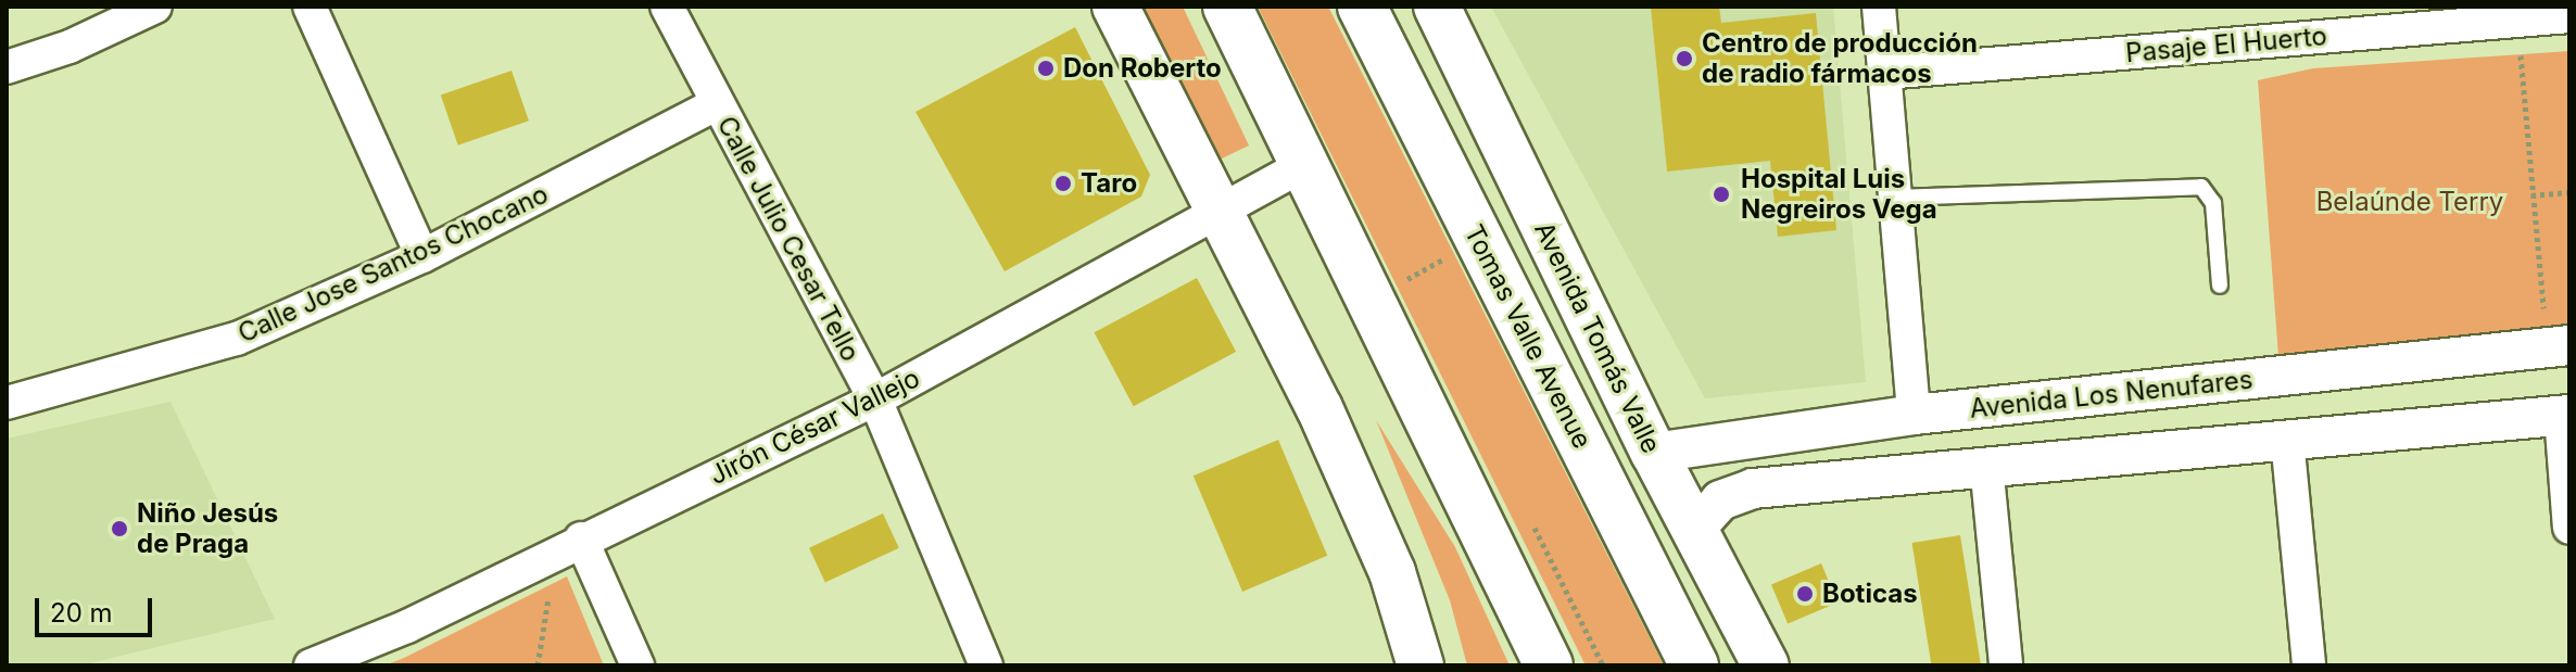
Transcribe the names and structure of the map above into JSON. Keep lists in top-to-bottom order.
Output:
{
  "streets": {
    "main road": ["Tomas Valle Avenue", "Avenida Tomás Valle"],
    "street": [
      "Pasaje El Huerto",
      "Calle Julio Cesar Tello",
      "Calle Jose Santos Chocano",
      "Avenida Los Nenufares",
      "Jirón César Vallejo"
    ]
  },
  "crossings": [
    ["Calle Julio Cesar Tello", "Calle Jose Santos Chocano"],
    ["Calle Julio Cesar Tello", "Jirón César Vallejo"],
    ["Avenida Tomás Valle", "Avenida Los Nenufares"]
  ],
  "parks": ["Belaúnde Terry"],
  "places": [
    "Centro de producción de radio fármacos",
    "Don Roberto",
    "Taro",
    "Hospital Luis Negreiros Vega",
    "Niño Jesús de Praga",
    "Boticas"
  ],
  "scale_bar": "20 m"
}
